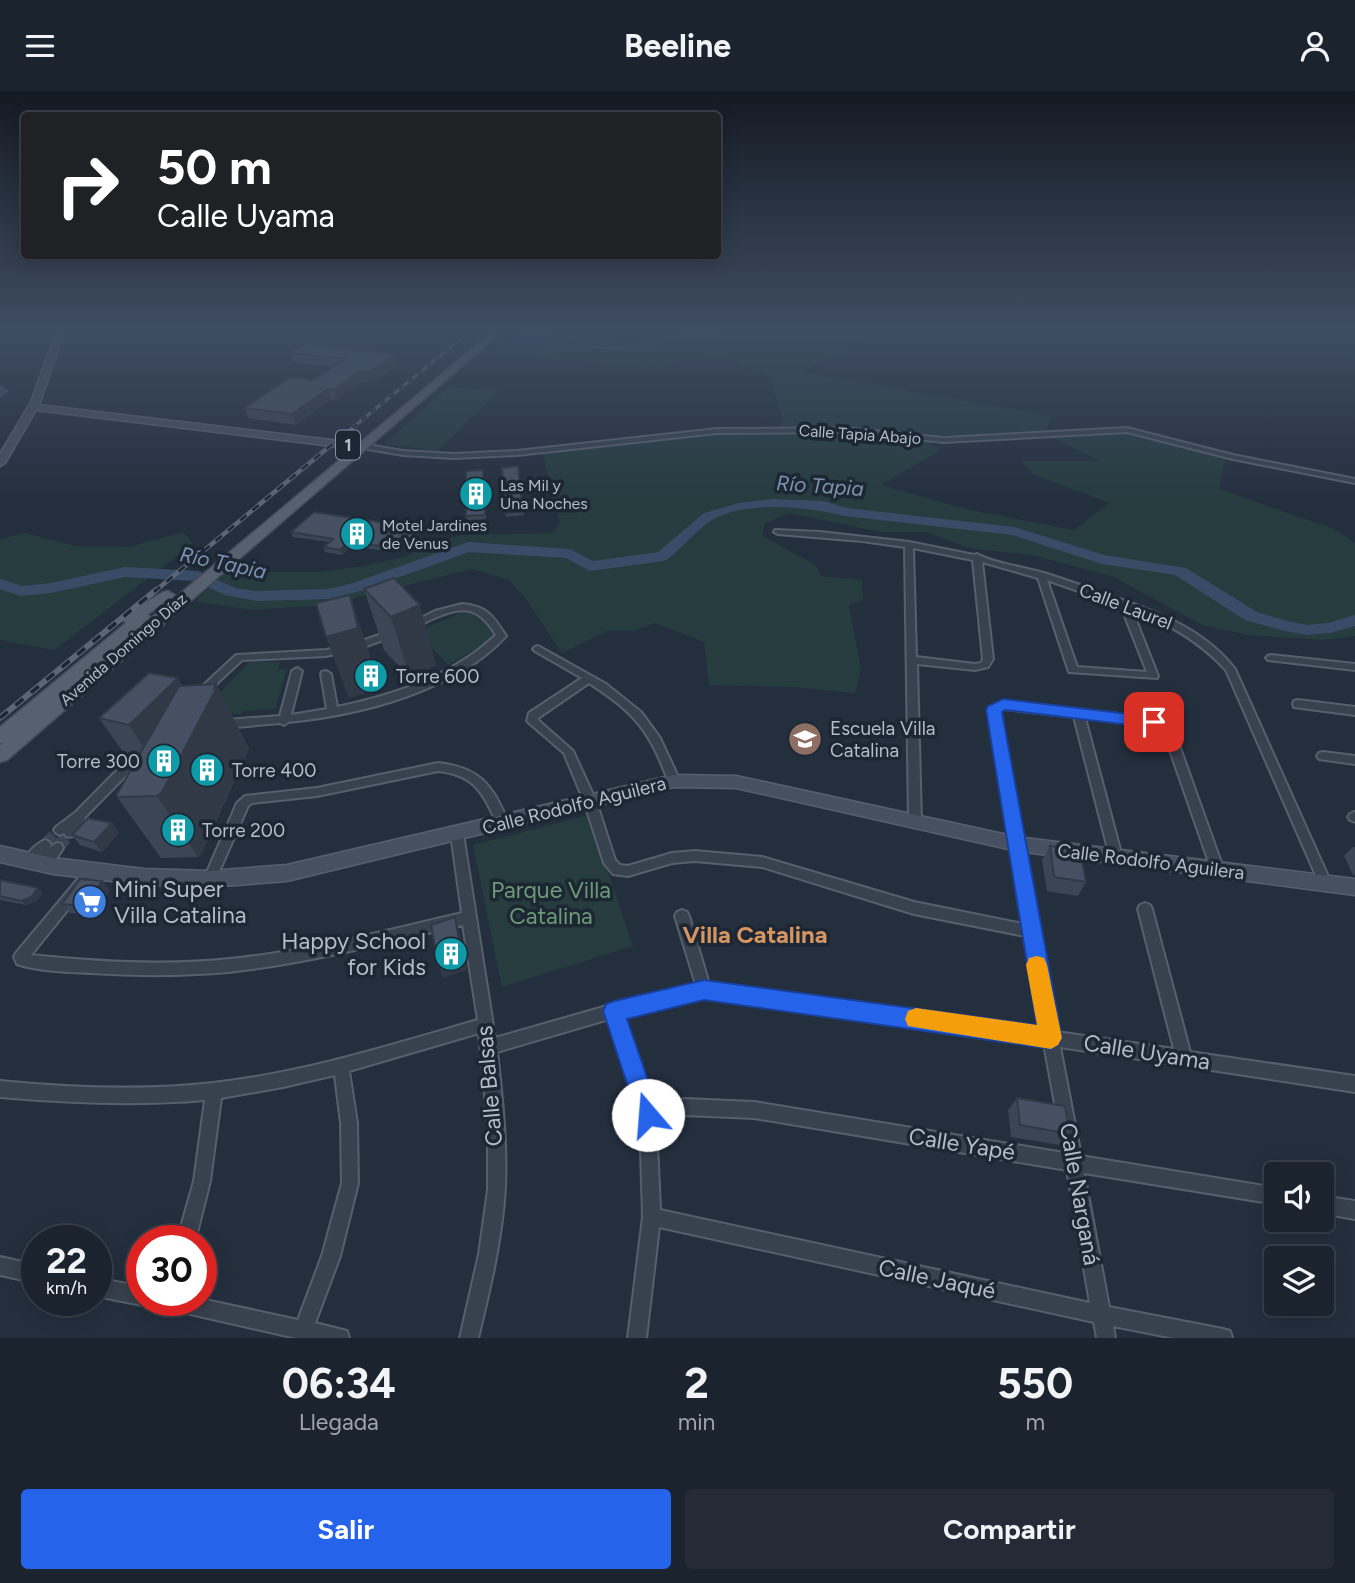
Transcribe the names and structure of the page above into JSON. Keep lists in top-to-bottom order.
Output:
{
  "streets": {
    "main road": ["1", "Avenida Domingo Díaz"],
    "street": [
      "Calle Tapia Abajo",
      "Calle Laurel",
      "Calle Rodolfo Aguilera",
      "Calle Uyama",
      "Calle Balsas",
      "Calle Yapé",
      "Calle Narganá",
      "Calle Jaqué"
    ]
  },
  "crossings": [
    ["Calle Tapia Abajo", "Avenida Domingo Díaz"],
    ["Calle Laurel", "Calle Rodolfo Aguilera"],
    ["Calle Rodolfo Aguilera", "Calle Balsas"],
    ["Calle Rodolfo Aguilera", "Calle Narganá"],
    ["Calle Uyama", "Calle Balsas"],
    ["Calle Uyama", "Calle Narganá"],
    ["Calle Yapé", "Calle Narganá"],
    ["Calle Narganá", "Calle Jaqué"]
  ],
  "districts": ["Villa Catalina"],
  "water": ["Río Tapia"],
  "parks": ["Parque Villa Catalina"],
  "places": {
    "building": [
      "Las Mil y Una Noches",
      "Motel Jardines de Venus",
      "Torre 600",
      "Torre 300",
      "Torre 400",
      "Torre 200",
      "Happy School for Kids"
    ],
    "school or university": ["Escuela Villa Catalina"],
    "supermarket": ["Mini Super Villa Catalina"]
  },
  "page": {
    "header": "Beeline",
    "turn": ["50 m", "Calle Uyama"],
    "speed": "22 km/h",
    "limit": "30",
    "eta": [
      "06:34",
      "Llegada",
      "2",
      "min",
      "550",
      "m"
    ],
    "buttons": ["Salir", "Compartir"]
  }
}
